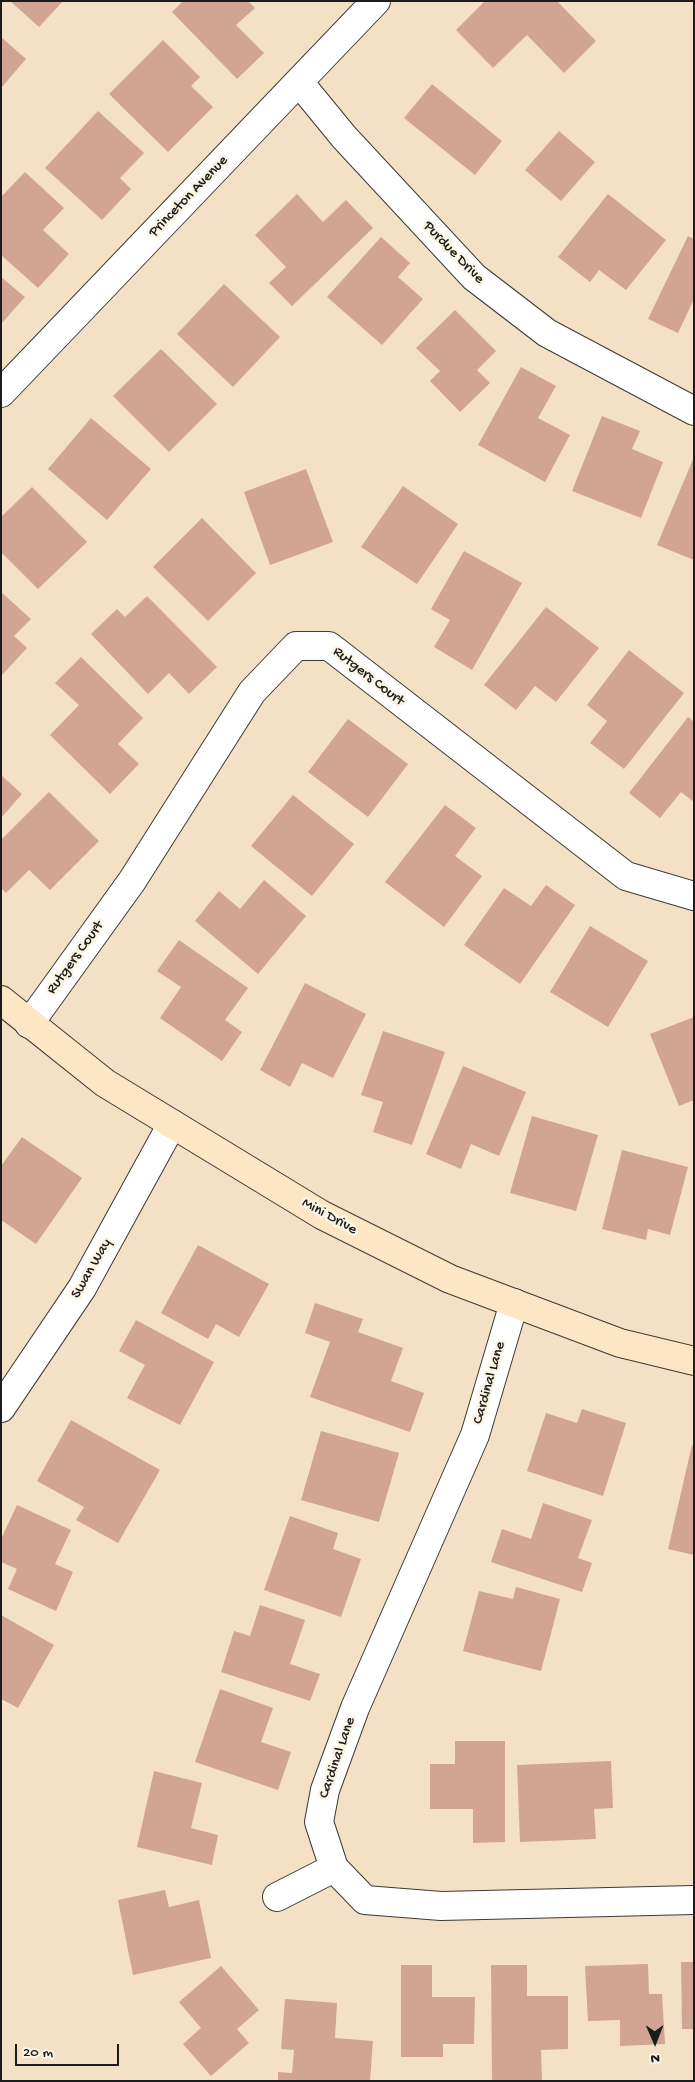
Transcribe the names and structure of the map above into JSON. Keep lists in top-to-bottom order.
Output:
{
  "streets": {
    "street": [
      "Princeton Avenue",
      "Purdue Drive",
      "Rutgers Court",
      "Mini Drive",
      "Swan Way",
      "Cardinal Lane"
    ]
  },
  "crossings": [
    ["Princeton Avenue", "Purdue Drive"],
    ["Rutgers Court", "Mini Drive"],
    ["Mini Drive", "Swan Way"],
    ["Mini Drive", "Cardinal Lane"]
  ],
  "scale_bar": "20 m",
  "north": "bottom"
}
